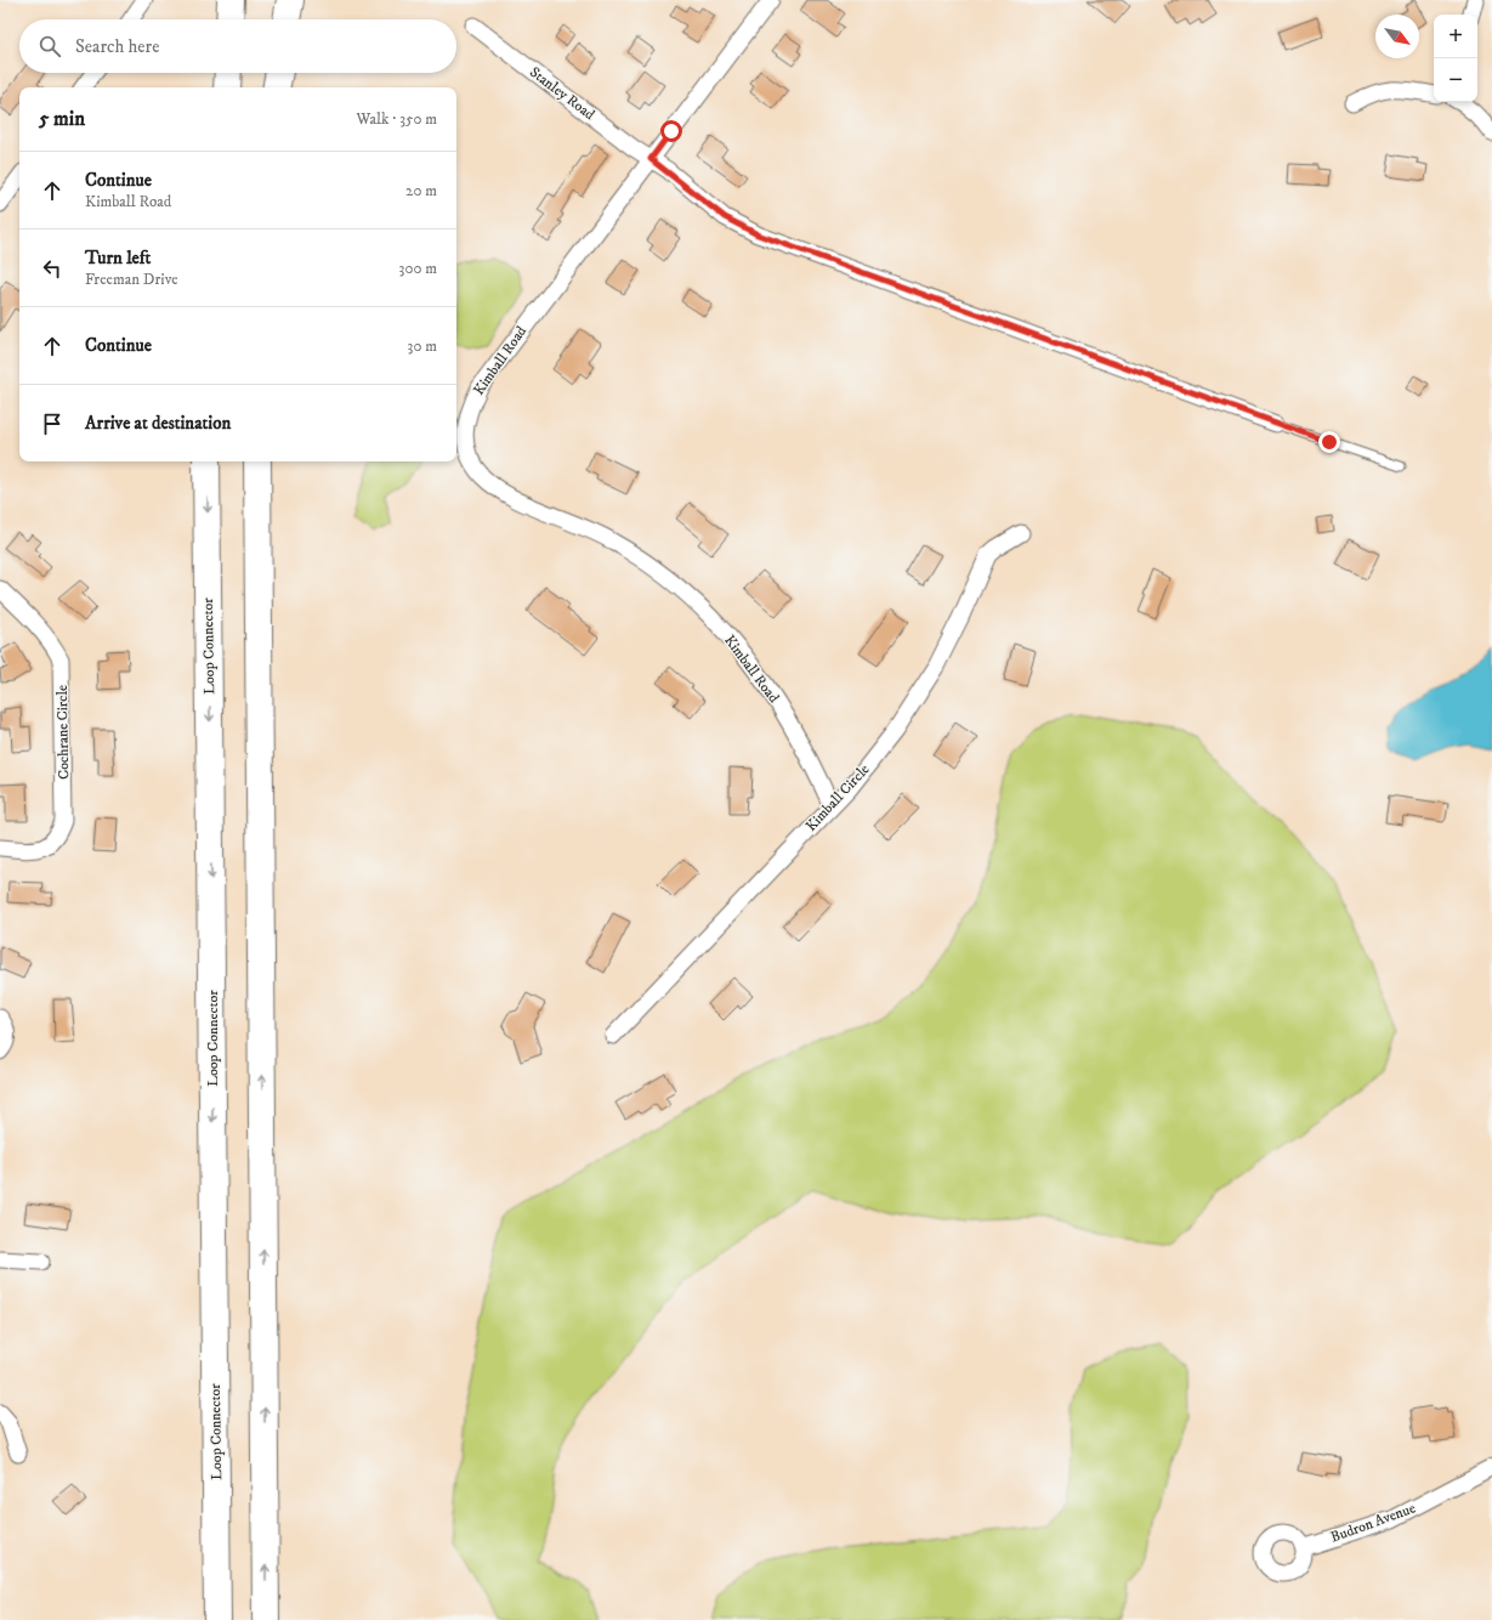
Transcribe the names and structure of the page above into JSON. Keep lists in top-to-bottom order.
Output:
{
  "streets": {
    "highway": ["Loop Connector"],
    "street": [
      "Stanley Road",
      "Kimball Road",
      "Cochrane Circle",
      "Kimball Circle",
      "Budron Avenue"
    ]
  },
  "crossings": [
    ["Stanley Road", "Kimball Road"],
    ["Kimball Road", "Kimball Circle"]
  ],
  "north": "bottom right",
  "page": {
    "map_buttons": ["+", "−"],
    "search": "Search here",
    "heading": ["5 min", "Walk · 350 m"],
    "list": [
      ["Continue", "Kimball Road", "20 m"],
      ["Turn left", "Freeman Drive", "300 m"],
      ["Continue", "30 m"],
      "Arrive at destination"
    ]
  }
}
